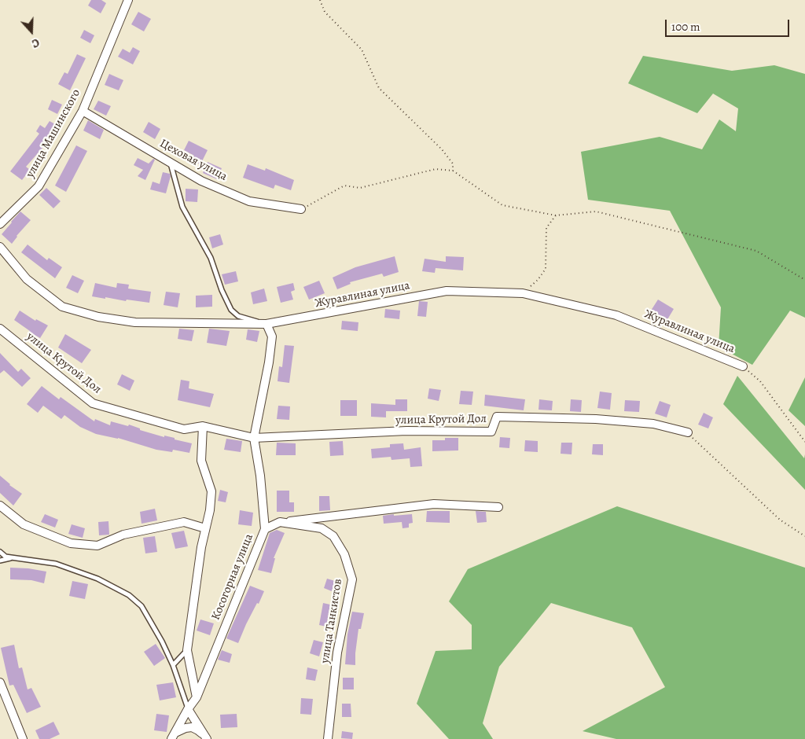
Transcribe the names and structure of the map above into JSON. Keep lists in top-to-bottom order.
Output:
{
  "streets": {
    "street": [
      "улица Машинского",
      "Цеховая улица",
      "Журавлиная улица",
      "улица Крутой Дол",
      "Косогорная улица",
      "улица Танкистов"
    ]
  },
  "crossings": [
    ["улица Машинского", "Цеховая улица"],
    ["улица Крутой Дол", "Косогорная улица"]
  ],
  "scale_bar": "100 m",
  "north": "bottom"
}
